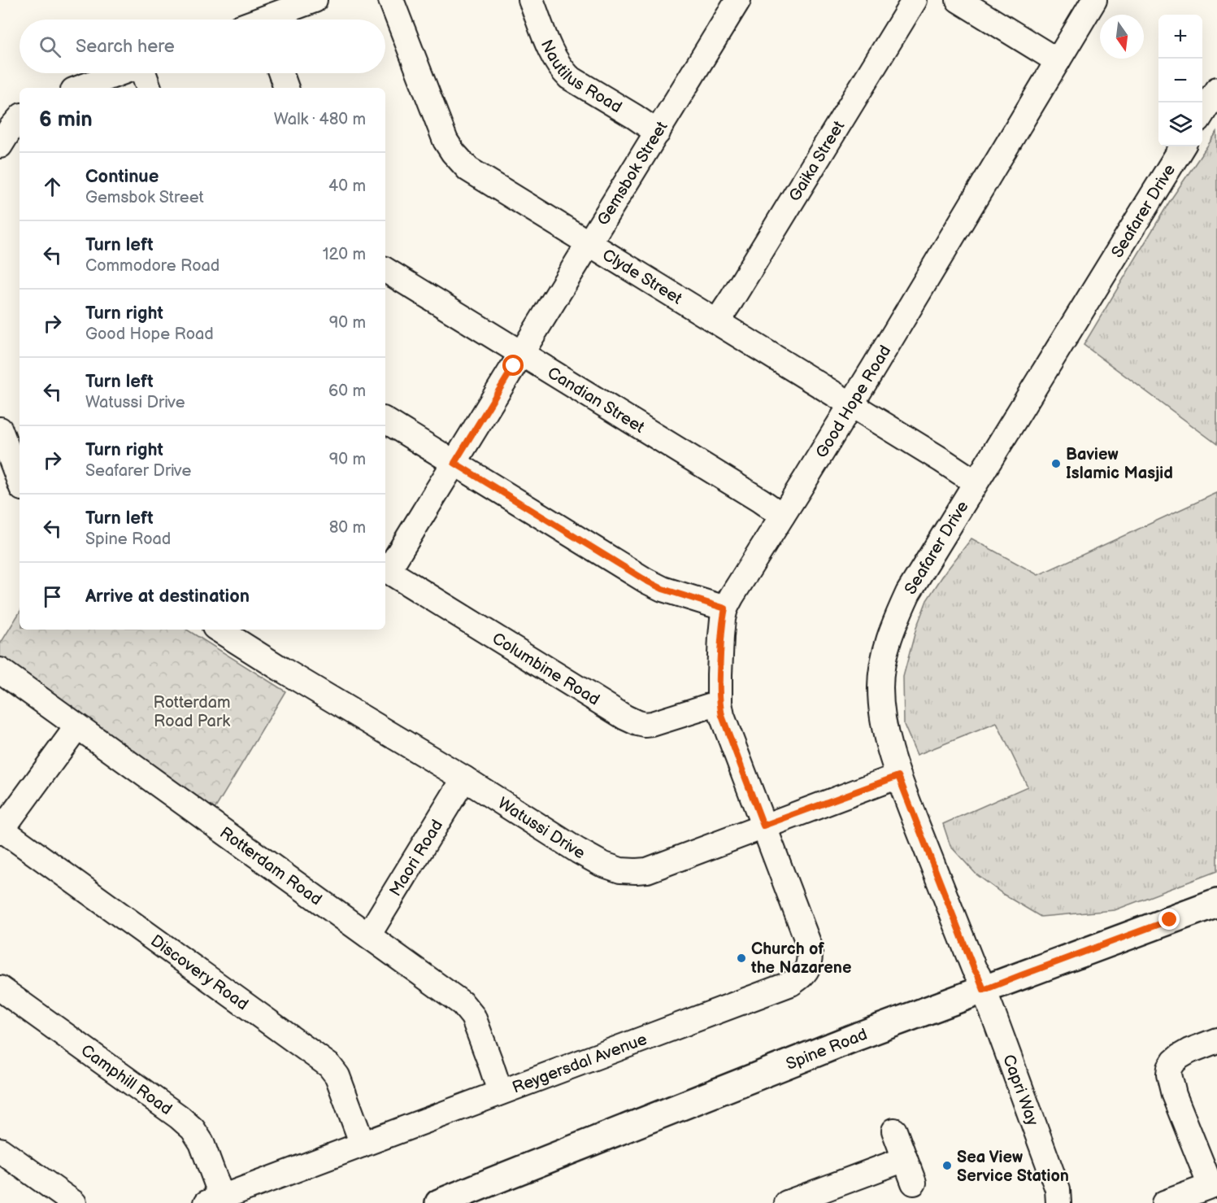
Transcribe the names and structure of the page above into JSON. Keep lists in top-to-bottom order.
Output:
{
  "streets": {
    "main road": ["Spine Road"],
    "street": [
      "Nautilus Road",
      "Gaika Street",
      "Gemsbok Street",
      "Seafarer Drive",
      "Clyde Street",
      "Candian Street",
      "Good Hope Road",
      "Columbine Road",
      "Watussi Drive",
      "Maori Road",
      "Rotterdam Road",
      "Discovery Road",
      "Reygersdal Avenue",
      "Camphill Road",
      "Capri Way"
    ]
  },
  "crossings": [
    ["Nautilus Road", "Gemsbok Street"],
    ["Gaika Street", "Clyde Street"],
    ["Gemsbok Street", "Clyde Street"],
    ["Gemsbok Street", "Candian Street"],
    ["Gemsbok Street", "Columbine Road"],
    ["Seafarer Drive", "Clyde Street"],
    ["Seafarer Drive", "Watussi Drive"],
    ["Seafarer Drive", "Spine Road"],
    ["Seafarer Drive", "Capri Way"],
    ["Clyde Street", "Good Hope Road"],
    ["Candian Street", "Good Hope Road"],
    ["Good Hope Road", "Columbine Road"],
    ["Good Hope Road", "Watussi Drive"],
    ["Good Hope Road", "Reygersdal Avenue"],
    ["Watussi Drive", "Maori Road"],
    ["Watussi Drive", "Reygersdal Avenue"],
    ["Maori Road", "Rotterdam Road"],
    ["Rotterdam Road", "Reygersdal Avenue"],
    ["Discovery Road", "Reygersdal Avenue"],
    ["Spine Road", "Capri Way"],
    ["Reygersdal Avenue", "Camphill Road"]
  ],
  "parks": ["Rotterdam Road Park"],
  "places": ["Baview Islamic Masjid", "Church of the Nazarene", "Sea View Service Station"],
  "north": "bottom",
  "page": {
    "map_buttons": ["+", "−"],
    "search": "Search here",
    "heading": ["6 min", "Walk · 480 m"],
    "list": [
      ["Continue", "Gemsbok Street", "40 m"],
      ["Turn left", "Commodore Road", "120 m"],
      ["Turn right", "Good Hope Road", "90 m"],
      ["Turn left", "Watussi Drive", "60 m"],
      ["Turn right", "Seafarer Drive", "90 m"],
      ["Turn left", "Spine Road", "80 m"],
      "Arrive at destination"
    ]
  }
}
